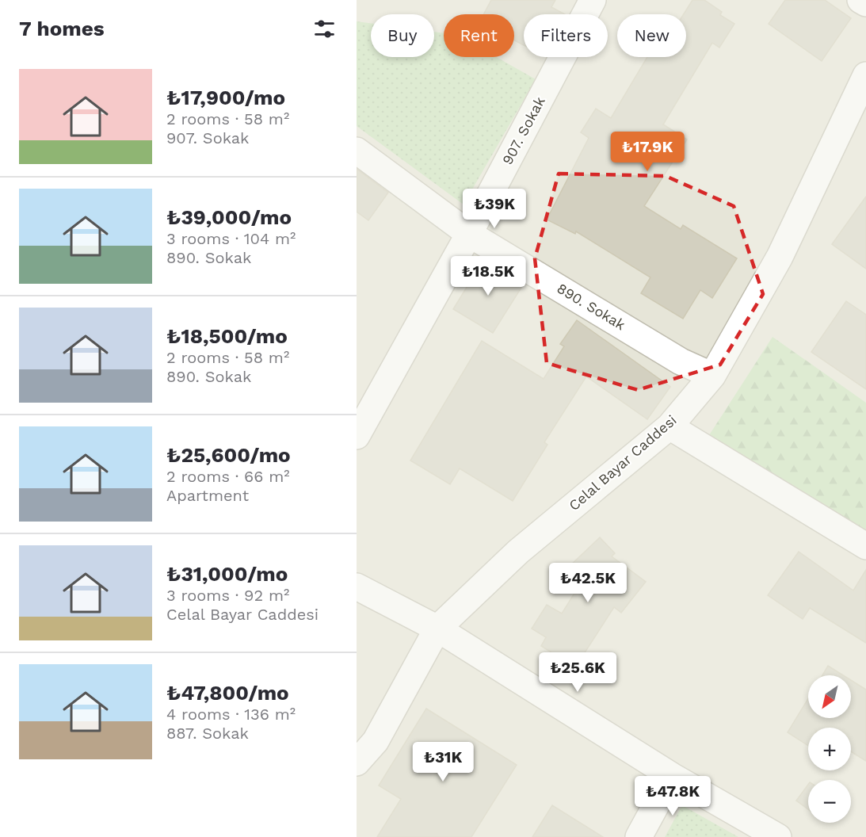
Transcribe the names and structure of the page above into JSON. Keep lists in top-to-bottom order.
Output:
{
  "streets": {
    "street": ["907. Sokak", "890. Sokak", "Celal Bayar Caddesi"]
  },
  "crossings": [
    ["907. Sokak", "890. Sokak"],
    ["890. Sokak", "Celal Bayar Caddesi"]
  ],
  "north": "bottom left",
  "page": {
    "heading": "7 homes",
    "chip": [
      "Buy",
      "Rent",
      "Filters",
      "New"
    ],
    "list": [
      {
        "name": "₺17,900/mo",
        "note": "2 rooms · 58 m² · 907. Sokak"
      },
      {
        "name": "₺39,000/mo",
        "note": "3 rooms · 104 m² · 890. Sokak"
      },
      {
        "name": "₺18,500/mo",
        "note": "2 rooms · 58 m² · 890. Sokak"
      },
      {
        "name": "₺25,600/mo",
        "note": "2 rooms · 66 m² · Apartment"
      },
      {
        "name": "₺31,000/mo",
        "note": "3 rooms · 92 m² · Celal Bayar Caddesi"
      },
      {
        "name": "₺47,800/mo",
        "note": "4 rooms · 136 m² · 887. Sokak"
      }
    ],
    "price": [
      "₺17.9K",
      "₺39K",
      "₺18.5K",
      "₺42.5K",
      "₺25.6K",
      "₺31K",
      "₺47.8K"
    ],
    "map_buttons": ["+", "−"]
  }
}
